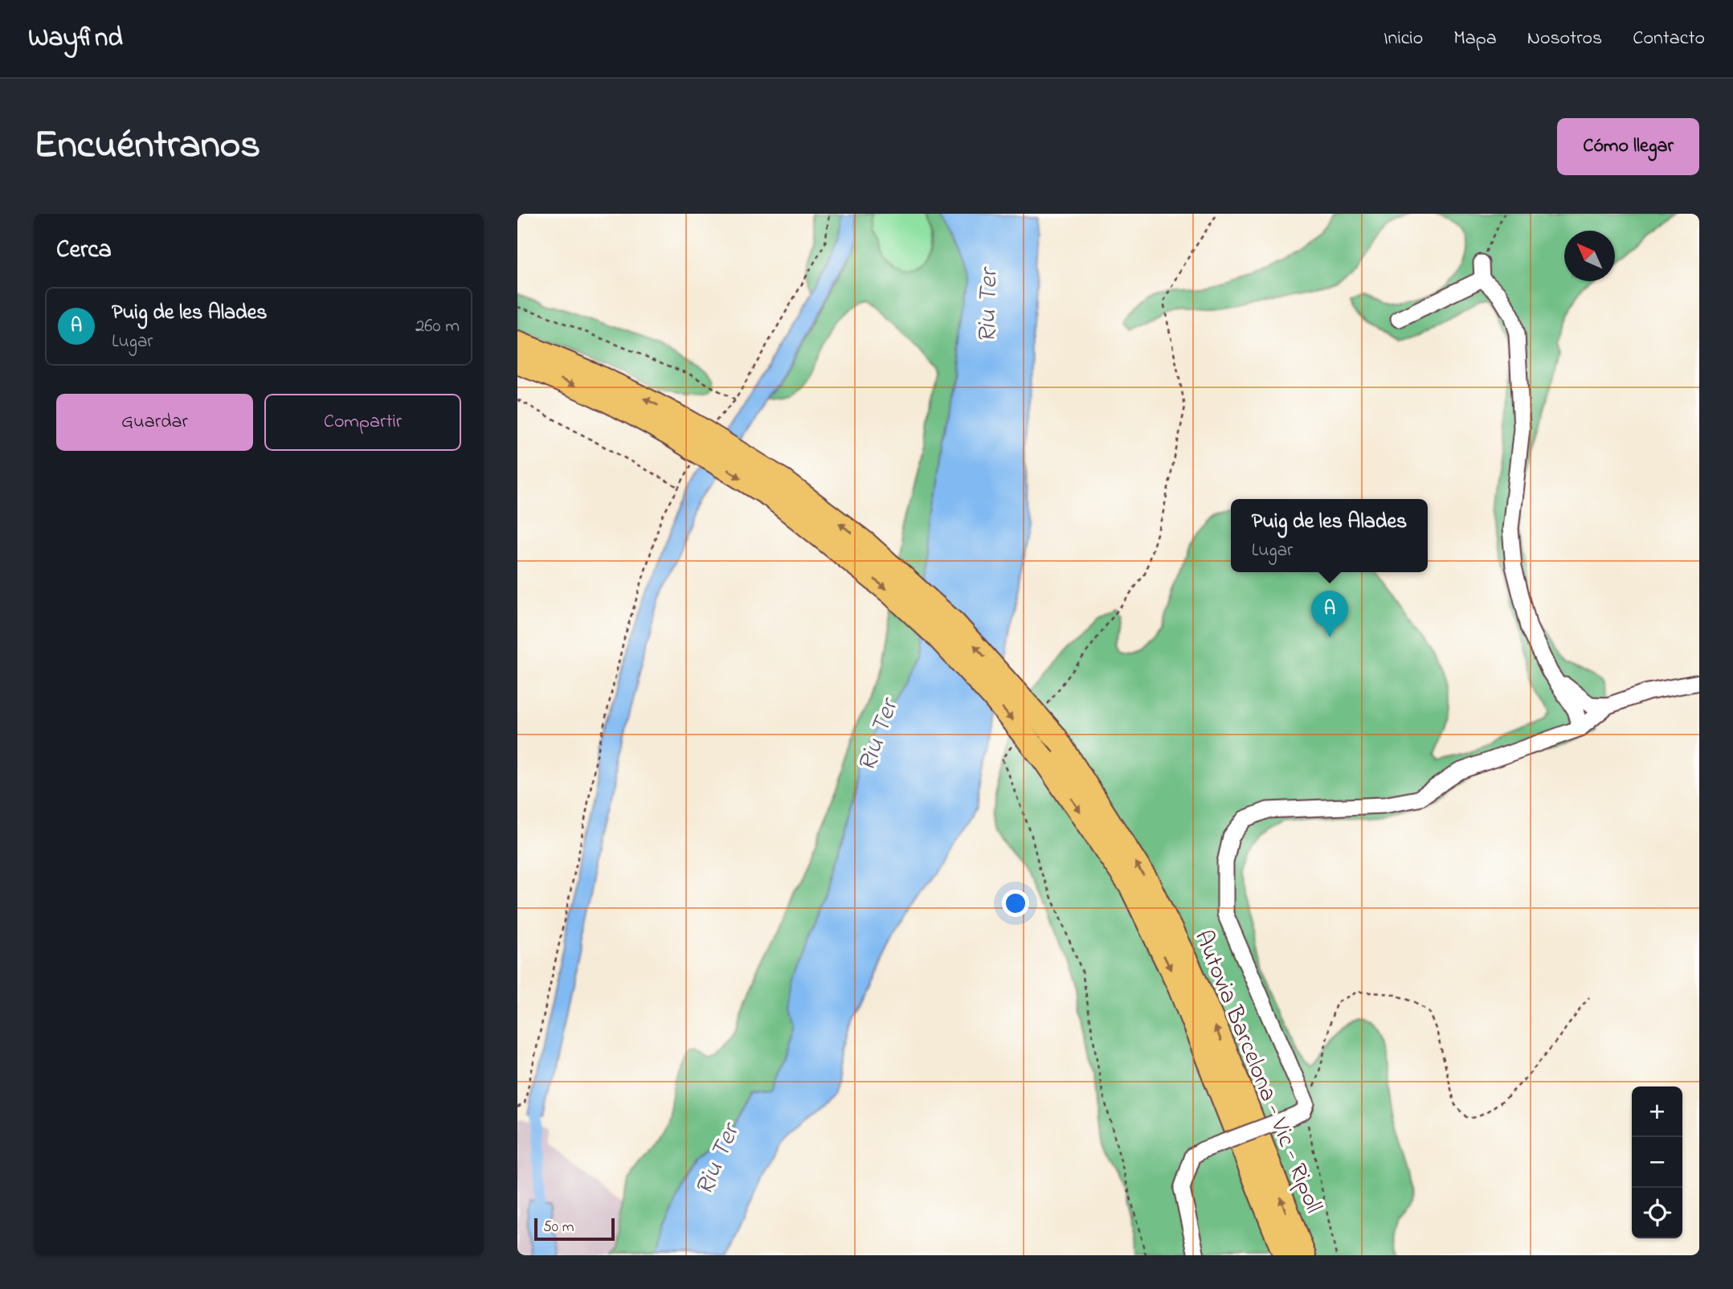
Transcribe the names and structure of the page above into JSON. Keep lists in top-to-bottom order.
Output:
{
  "streets": {
    "highway": ["Autovia Barcelona - Vic - Ripoll"]
  },
  "water": ["Riu Ter"],
  "scale_bar": "50 m",
  "north": "top left",
  "page": {
    "header": "Wayfind",
    "nav": [
      "Inicio",
      "Mapa",
      "Nosotros",
      "Contacto"
    ],
    "title": "Encuéntranos",
    "buttons": [
      "Cómo llegar",
      ["Guardar", "Compartir"]
    ],
    "heading": "Cerca",
    "list": [
      {
        "mark": "A",
        "name": "Puig de les Alades",
        "note": "Lugar",
        "value": "260 m"
      }
    ],
    "popup": ["Puig de les Alades", "Lugar"],
    "pins": "A",
    "map_buttons": ["+", "−"],
    "scale": "50 m"
  }
}
